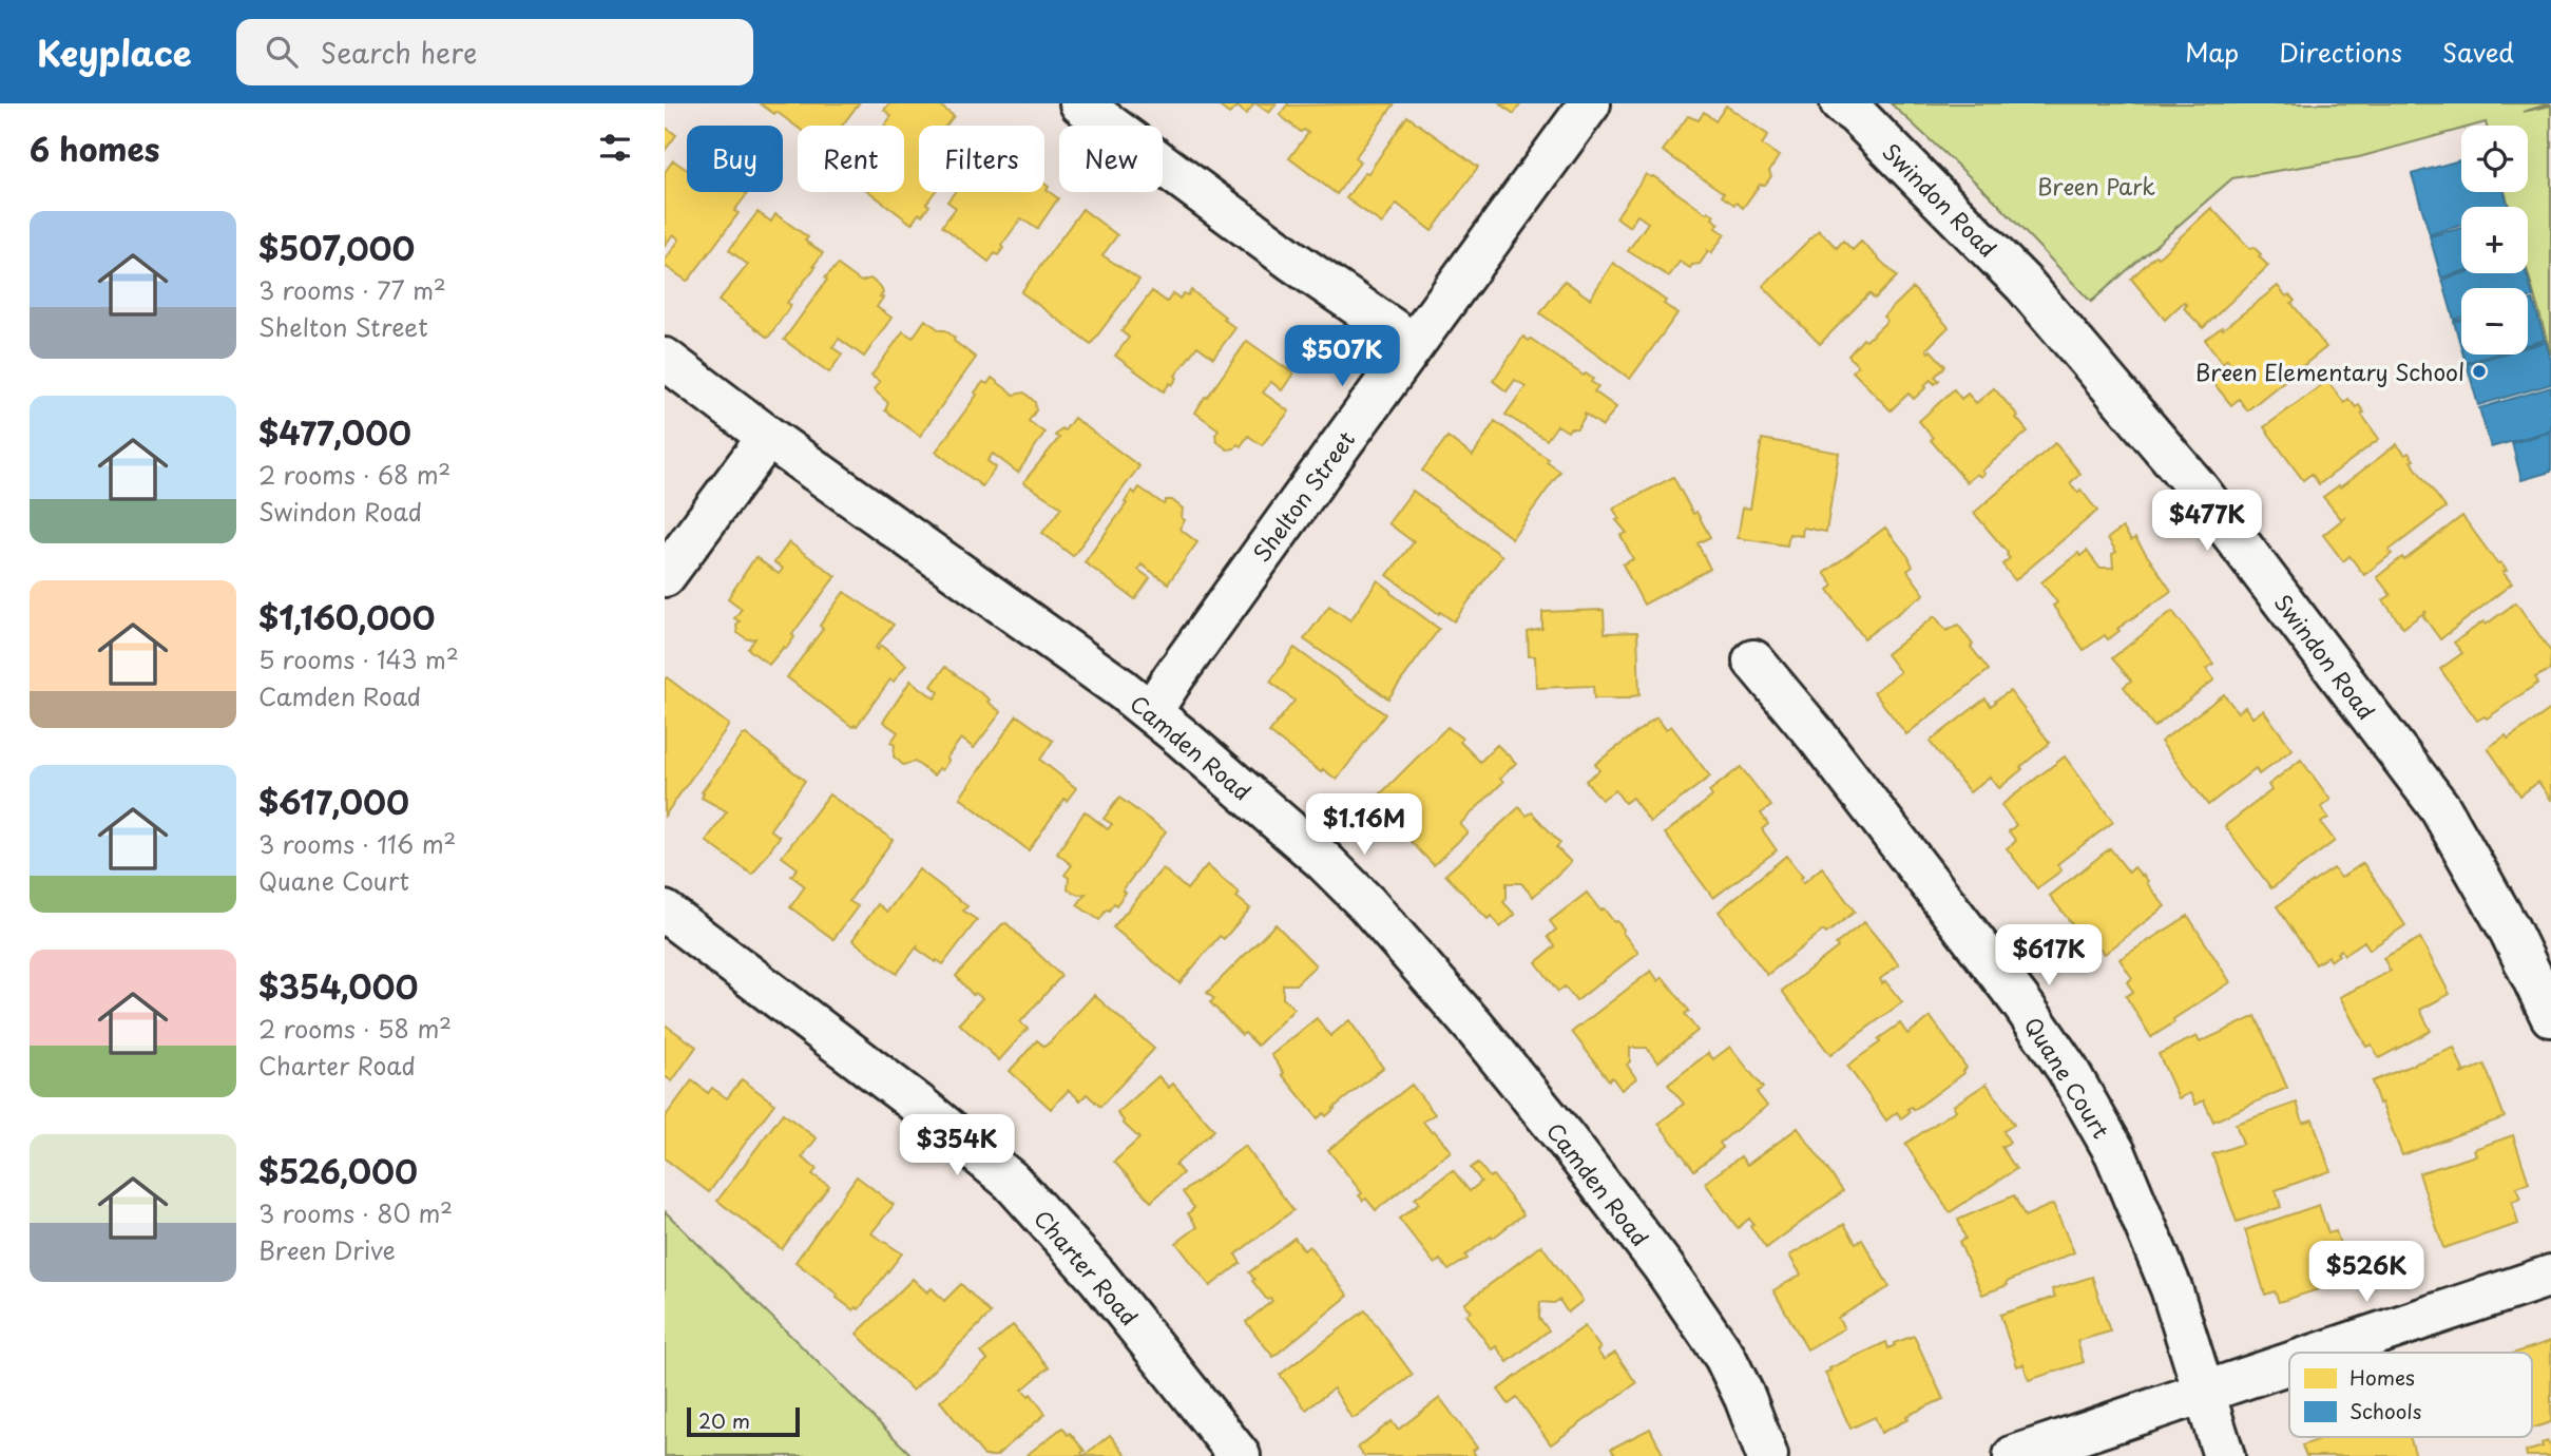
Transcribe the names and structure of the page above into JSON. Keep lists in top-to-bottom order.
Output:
{
  "streets": {
    "street": [
      "Swindon Road",
      "Shelton Street",
      "Camden Road",
      "Quane Court",
      "Charter Road"
    ]
  },
  "crossings": [
    ["Shelton Street", "Camden Road"]
  ],
  "parks": ["Breen Park"],
  "places": ["Breen Elementary School"],
  "legend": ["Homes", "Schools"],
  "scale_bar": "20 m",
  "page": {
    "header": "Keyplace",
    "search": "Search here",
    "nav": ["Map", "Directions", "Saved"],
    "heading": "6 homes",
    "map_buttons": ["+", "−"],
    "chip": [
      "Buy",
      "Rent",
      "Filters",
      "New"
    ],
    "list": [
      {
        "name": "$507,000",
        "note": "3 rooms · 77 m² · Shelton Street"
      },
      {
        "name": "$477,000",
        "note": "2 rooms · 68 m² · Swindon Road"
      },
      {
        "name": "$1,160,000",
        "note": "5 rooms · 143 m² · Camden Road"
      },
      {
        "name": "$617,000",
        "note": "3 rooms · 116 m² · Quane Court"
      },
      {
        "name": "$354,000",
        "note": "2 rooms · 58 m² · Charter Road"
      },
      {
        "name": "$526,000",
        "note": "3 rooms · 80 m² · Breen Drive"
      }
    ],
    "price": [
      "$507K",
      "$477K",
      "$1.16M",
      "$617K",
      "$354K",
      "$526K"
    ],
    "scale": "20 m"
  }
}
